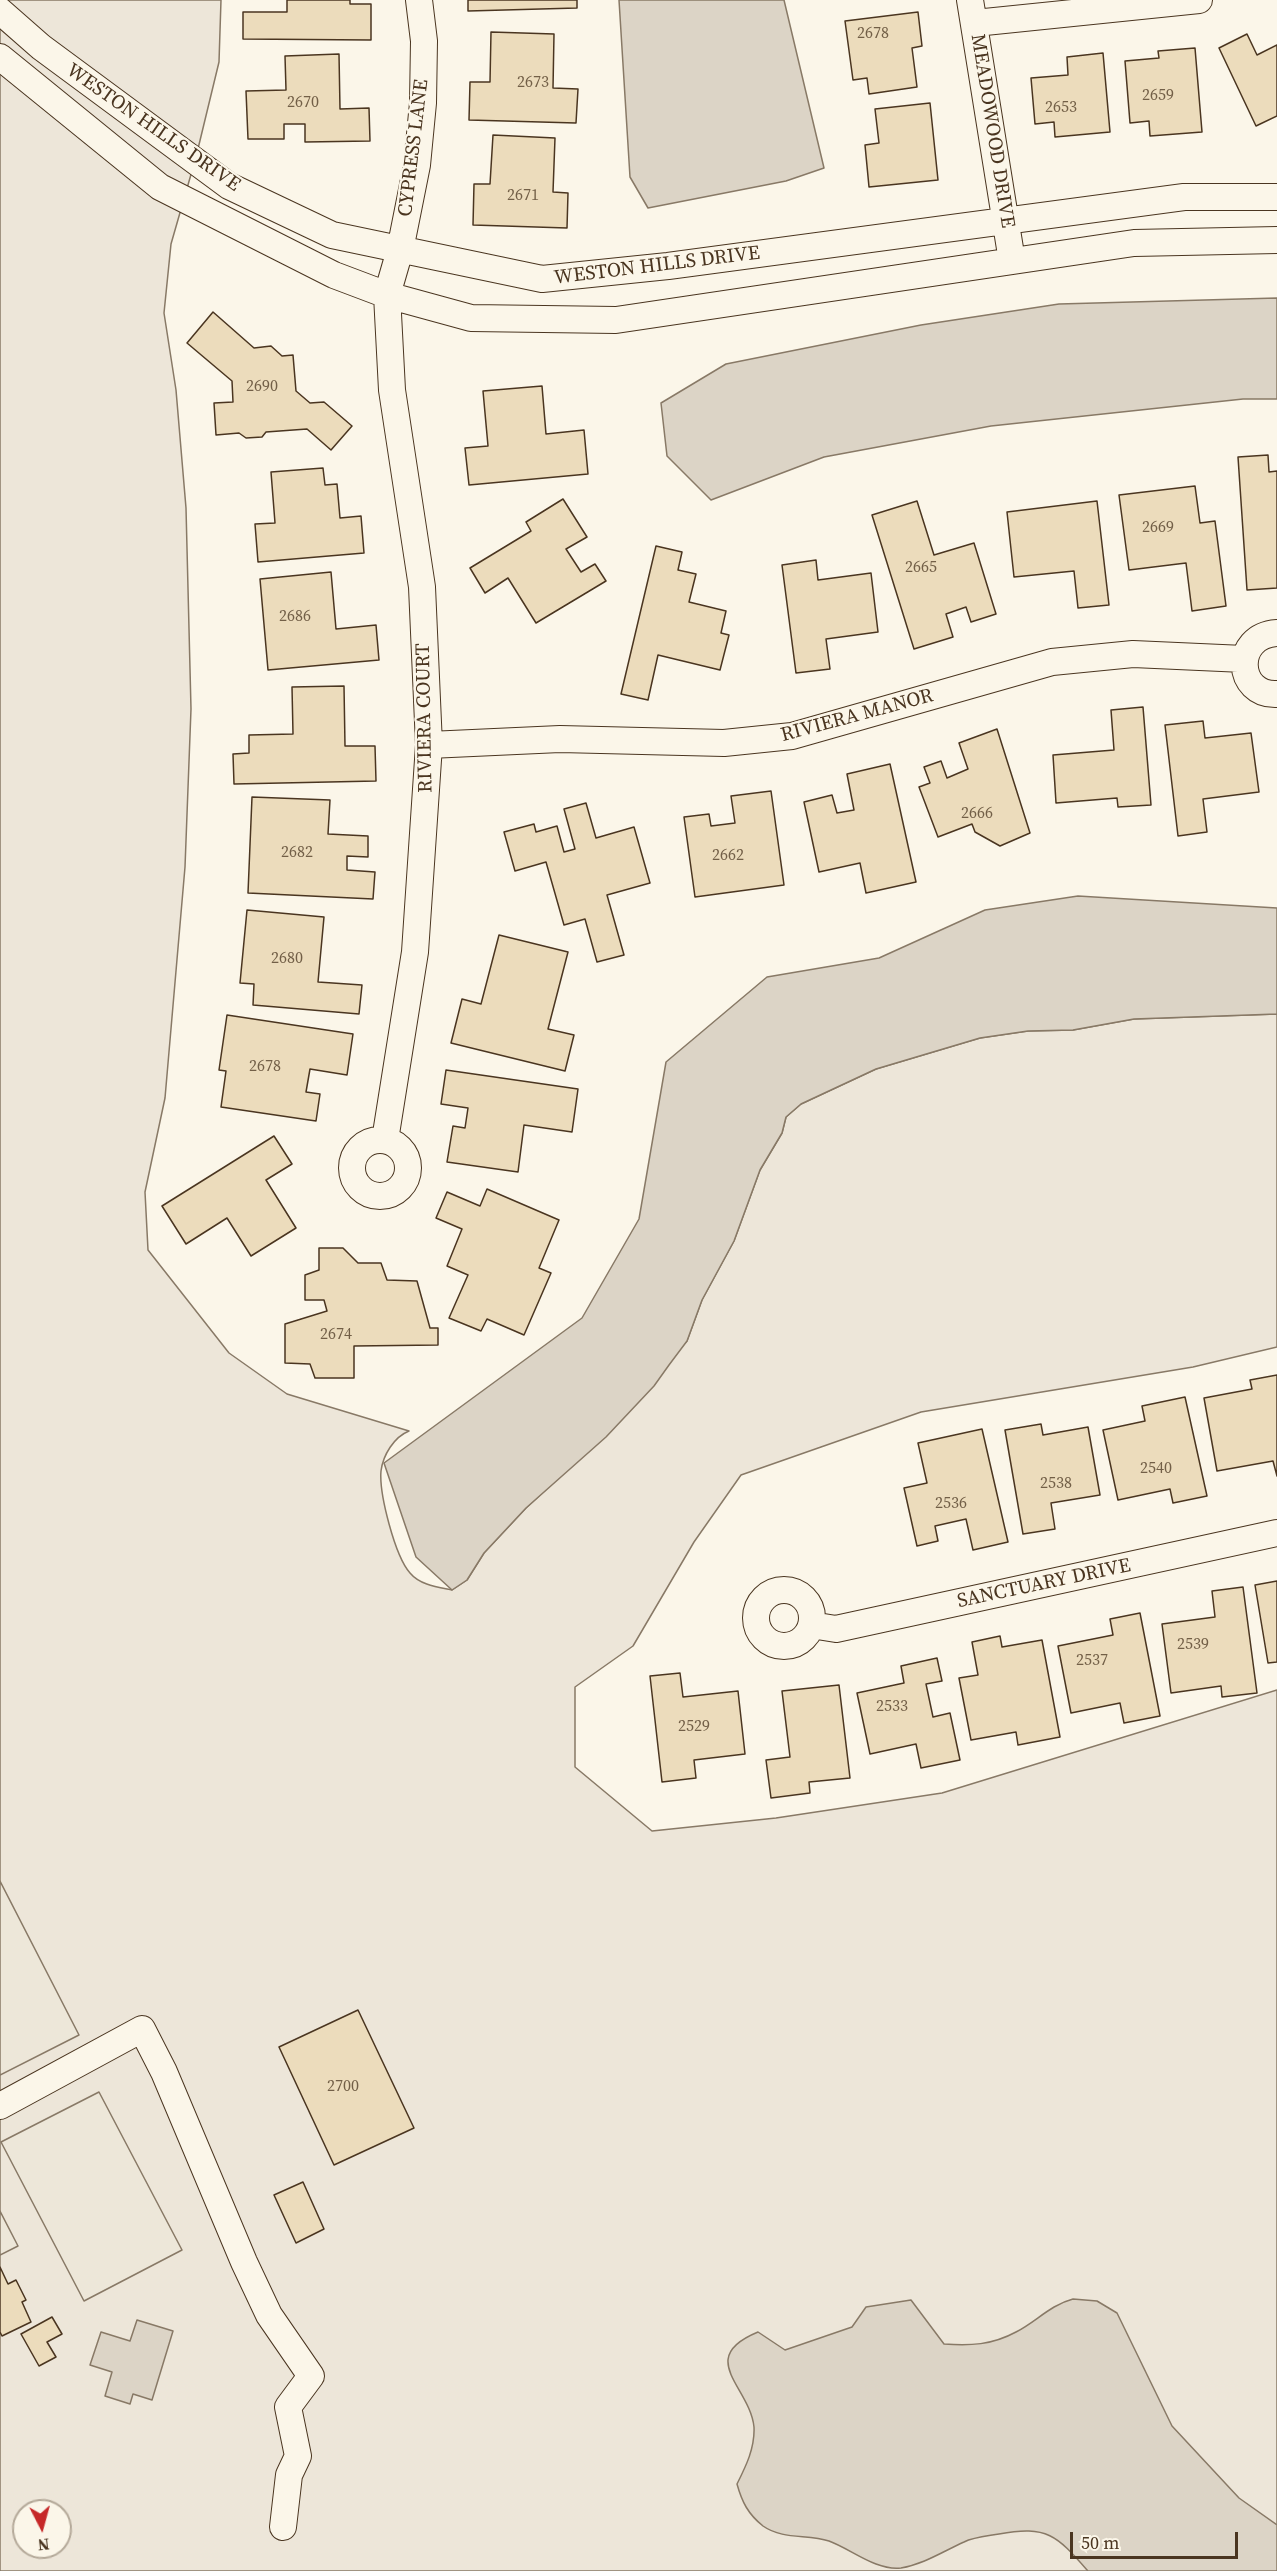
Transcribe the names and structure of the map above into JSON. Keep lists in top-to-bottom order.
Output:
{
  "streets": {
    "street": [
      "WESTON HILLS DRIVE",
      "MEADOWOOD DRIVE",
      "CYPRESS LANE",
      "RIVIERA MANOR",
      "RIVIERA COURT",
      "SANCTUARY DRIVE"
    ]
  },
  "crossings": [
    ["WESTON HILLS DRIVE", "MEADOWOOD DRIVE"],
    ["WESTON HILLS DRIVE", "CYPRESS LANE"],
    ["WESTON HILLS DRIVE", "RIVIERA COURT"],
    ["CYPRESS LANE", "RIVIERA COURT"],
    ["RIVIERA MANOR", "RIVIERA COURT"]
  ],
  "house_numbers": [
    "2678",
    "2673",
    "2659",
    "2670",
    "2653",
    "2671",
    "2690",
    "2669",
    "2665",
    "2686",
    "2666",
    "2682",
    "2662",
    "2680",
    "2678",
    "2674",
    "2540",
    "2538",
    "2536",
    "2539",
    "2537",
    "2533",
    "2529",
    "2700"
  ],
  "scale_bar": "50 m",
  "north": "bottom"
}
